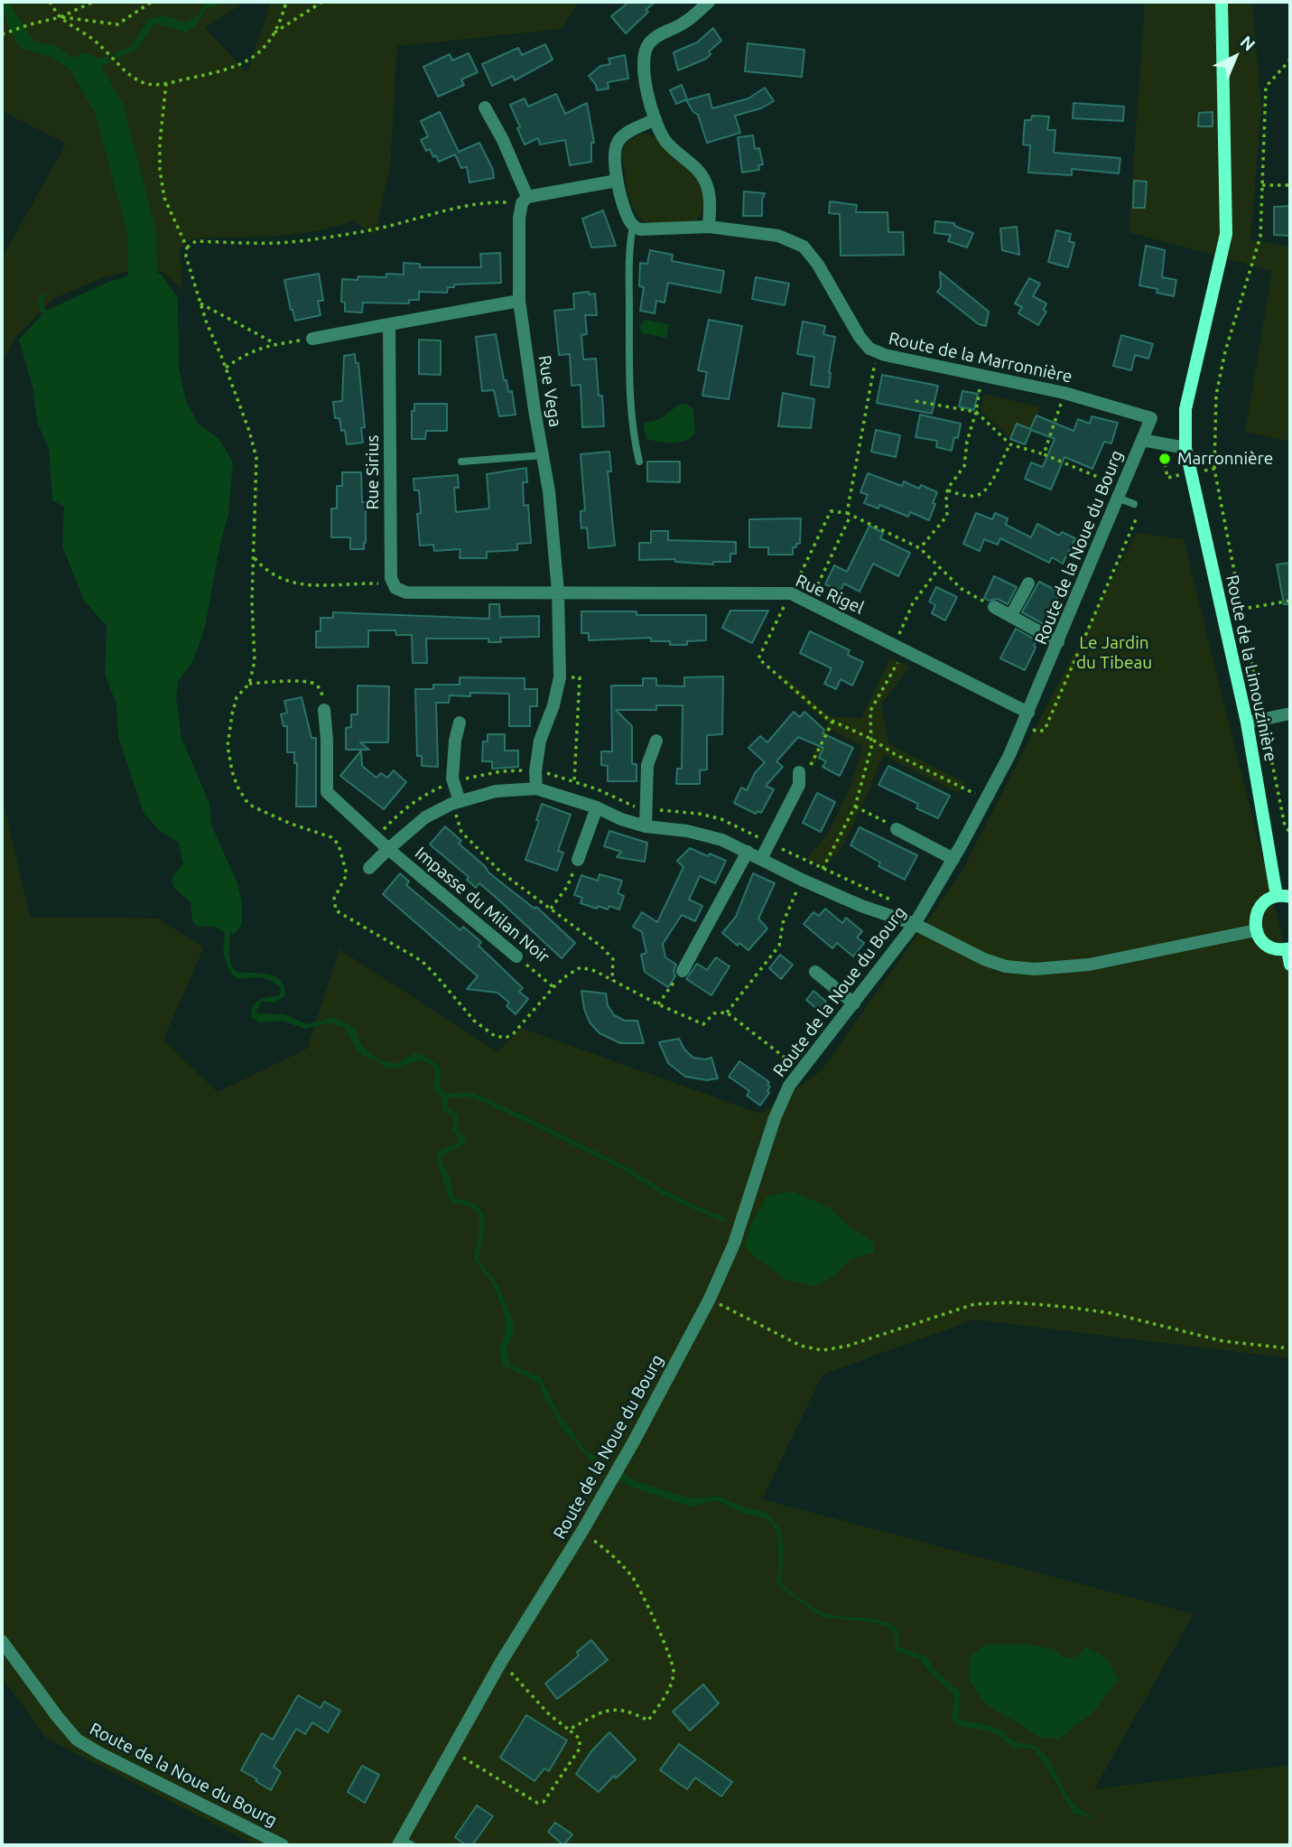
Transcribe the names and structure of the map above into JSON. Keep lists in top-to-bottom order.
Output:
{
  "streets": {
    "street": [
      "Route de la Marronnière",
      "Rue Vega",
      "Rue Sirius",
      "Route de la Noue du Bourg",
      "Rue Rigel",
      "Route de la Limouzinière",
      "Impasse du Milan Noir"
    ]
  },
  "crossings": [
    ["Route de la Marronnière", "Route de la Noue du Bourg"],
    ["Rue Vega", "Rue Rigel"],
    ["Route de la Noue du Bourg", "Rue Rigel"]
  ],
  "parks": ["Le Jardin du Tibeau"],
  "places": ["Marronnière"],
  "north": "top right"
}
